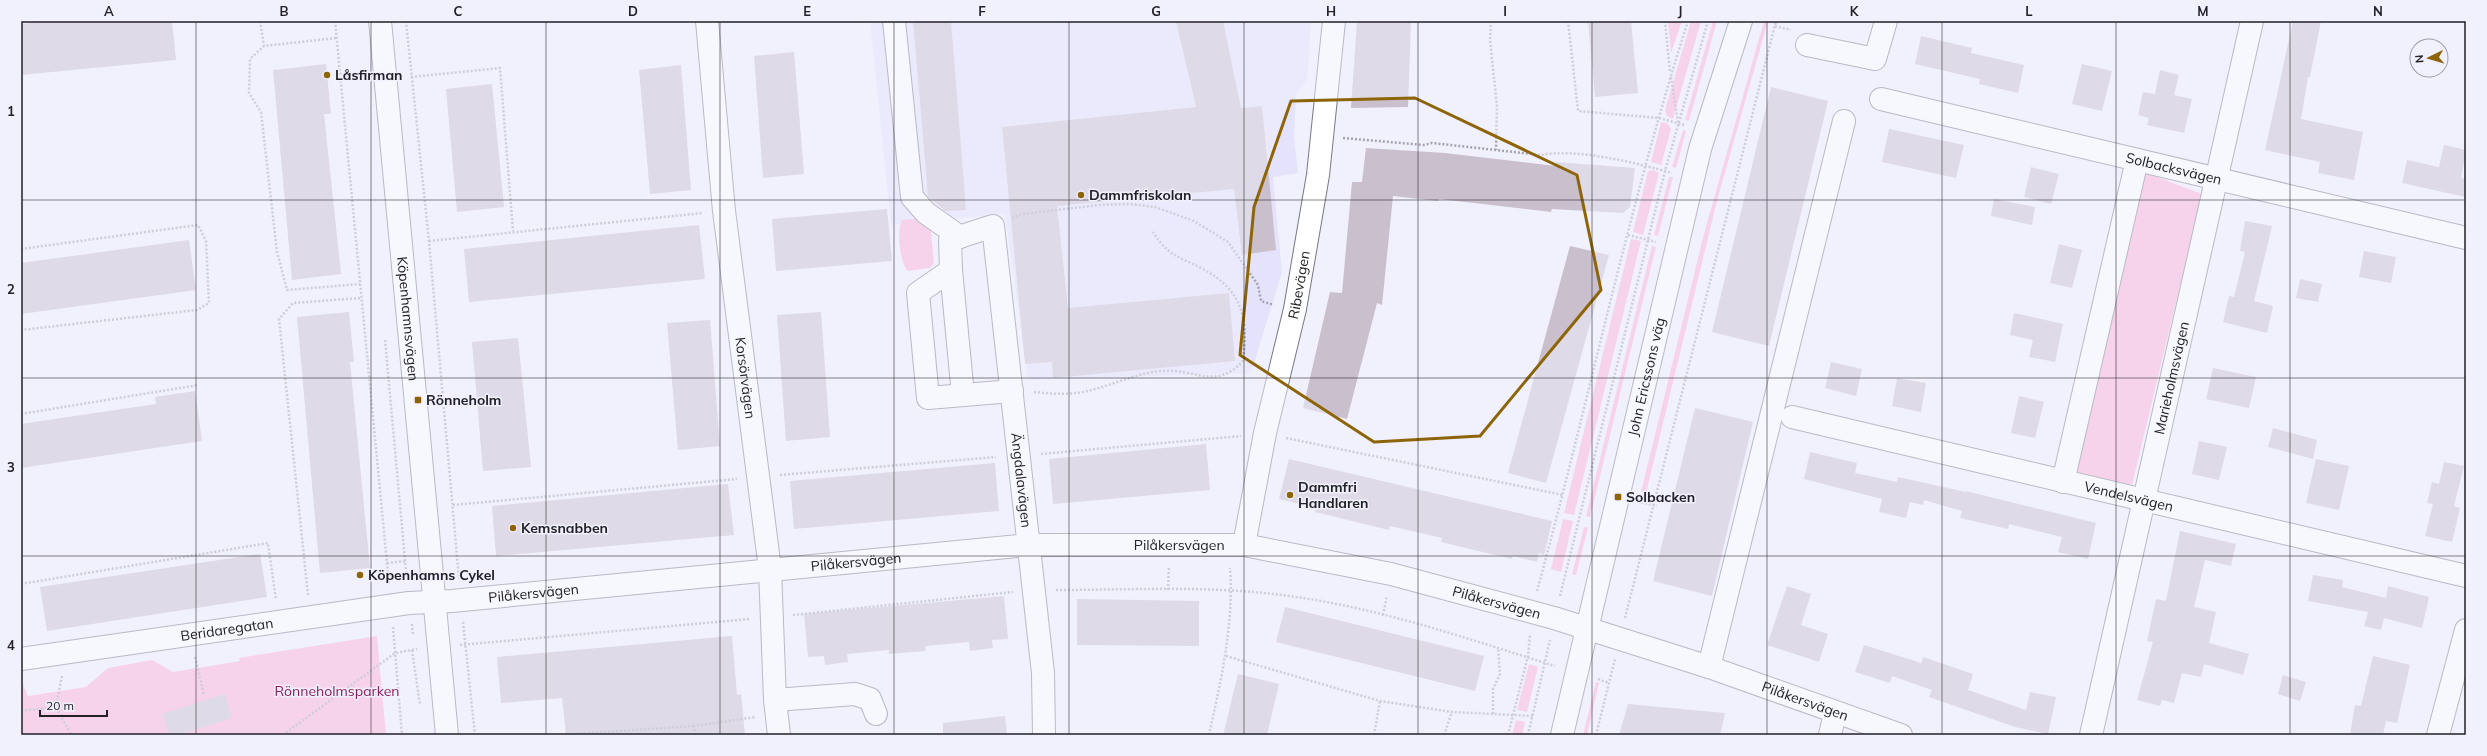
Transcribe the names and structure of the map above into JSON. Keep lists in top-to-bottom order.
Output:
{
  "streets": {
    "street": [
      "Solbacksvägen",
      "Ribevägen",
      "Köpenhamnsvägen",
      "John Ericssons väg",
      "Korsörvägen",
      "Marieholmsvägen",
      "Ängdalavägen",
      "Vendelsvägen",
      "Pilåkersvägen",
      "Beridaregatan"
    ]
  },
  "crossings": [
    ["Solbacksvägen", "Marieholmsvägen"],
    ["Ribevägen", "Pilåkersvägen"],
    ["Köpenhamnsvägen", "Pilåkersvägen"],
    ["Köpenhamnsvägen", "Beridaregatan"],
    ["John Ericssons väg", "Pilåkersvägen"],
    ["Korsörvägen", "Pilåkersvägen"],
    ["Marieholmsvägen", "Vendelsvägen"],
    ["Ängdalavägen", "Pilåkersvägen"],
    ["Pilåkersvägen", "Beridaregatan"]
  ],
  "parks": ["Rönneholmsparken"],
  "places": {
    "other": [
      "Låsfirman",
      "Dammfriskolan",
      "Dammfri Handlaren",
      "Kemsnabben",
      "Köpenhamns Cykel"
    ],
    "transit": ["Rönneholm", "Solbacken"]
  },
  "scale_bar": "20 m",
  "north": "left",
  "grid": {
    "columns": [
      "A",
      "B",
      "C",
      "D",
      "E",
      "F",
      "G",
      "H",
      "I",
      "J",
      "K",
      "L",
      "M",
      "N"
    ],
    "rows": [
      "1",
      "2",
      "3",
      "4"
    ]
  }
}
